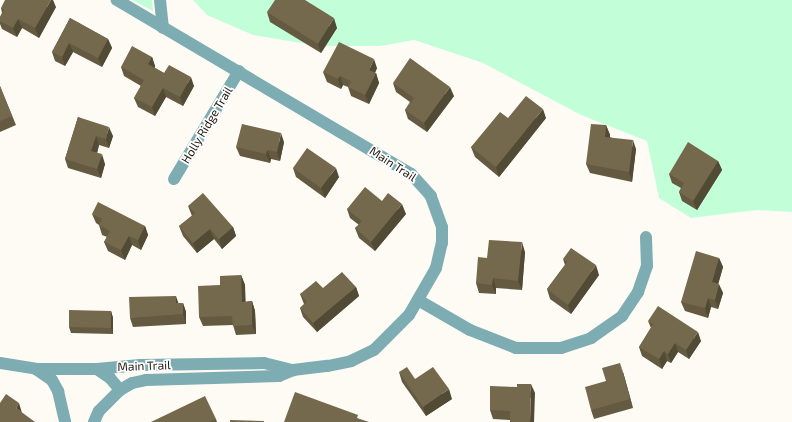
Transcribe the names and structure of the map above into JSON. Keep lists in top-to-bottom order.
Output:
{
  "streets": {
    "street": ["Holly Ridge Trail", "Main Trail"]
  },
  "crossings": [
    ["Holly Ridge Trail", "Main Trail"]
  ]
}
